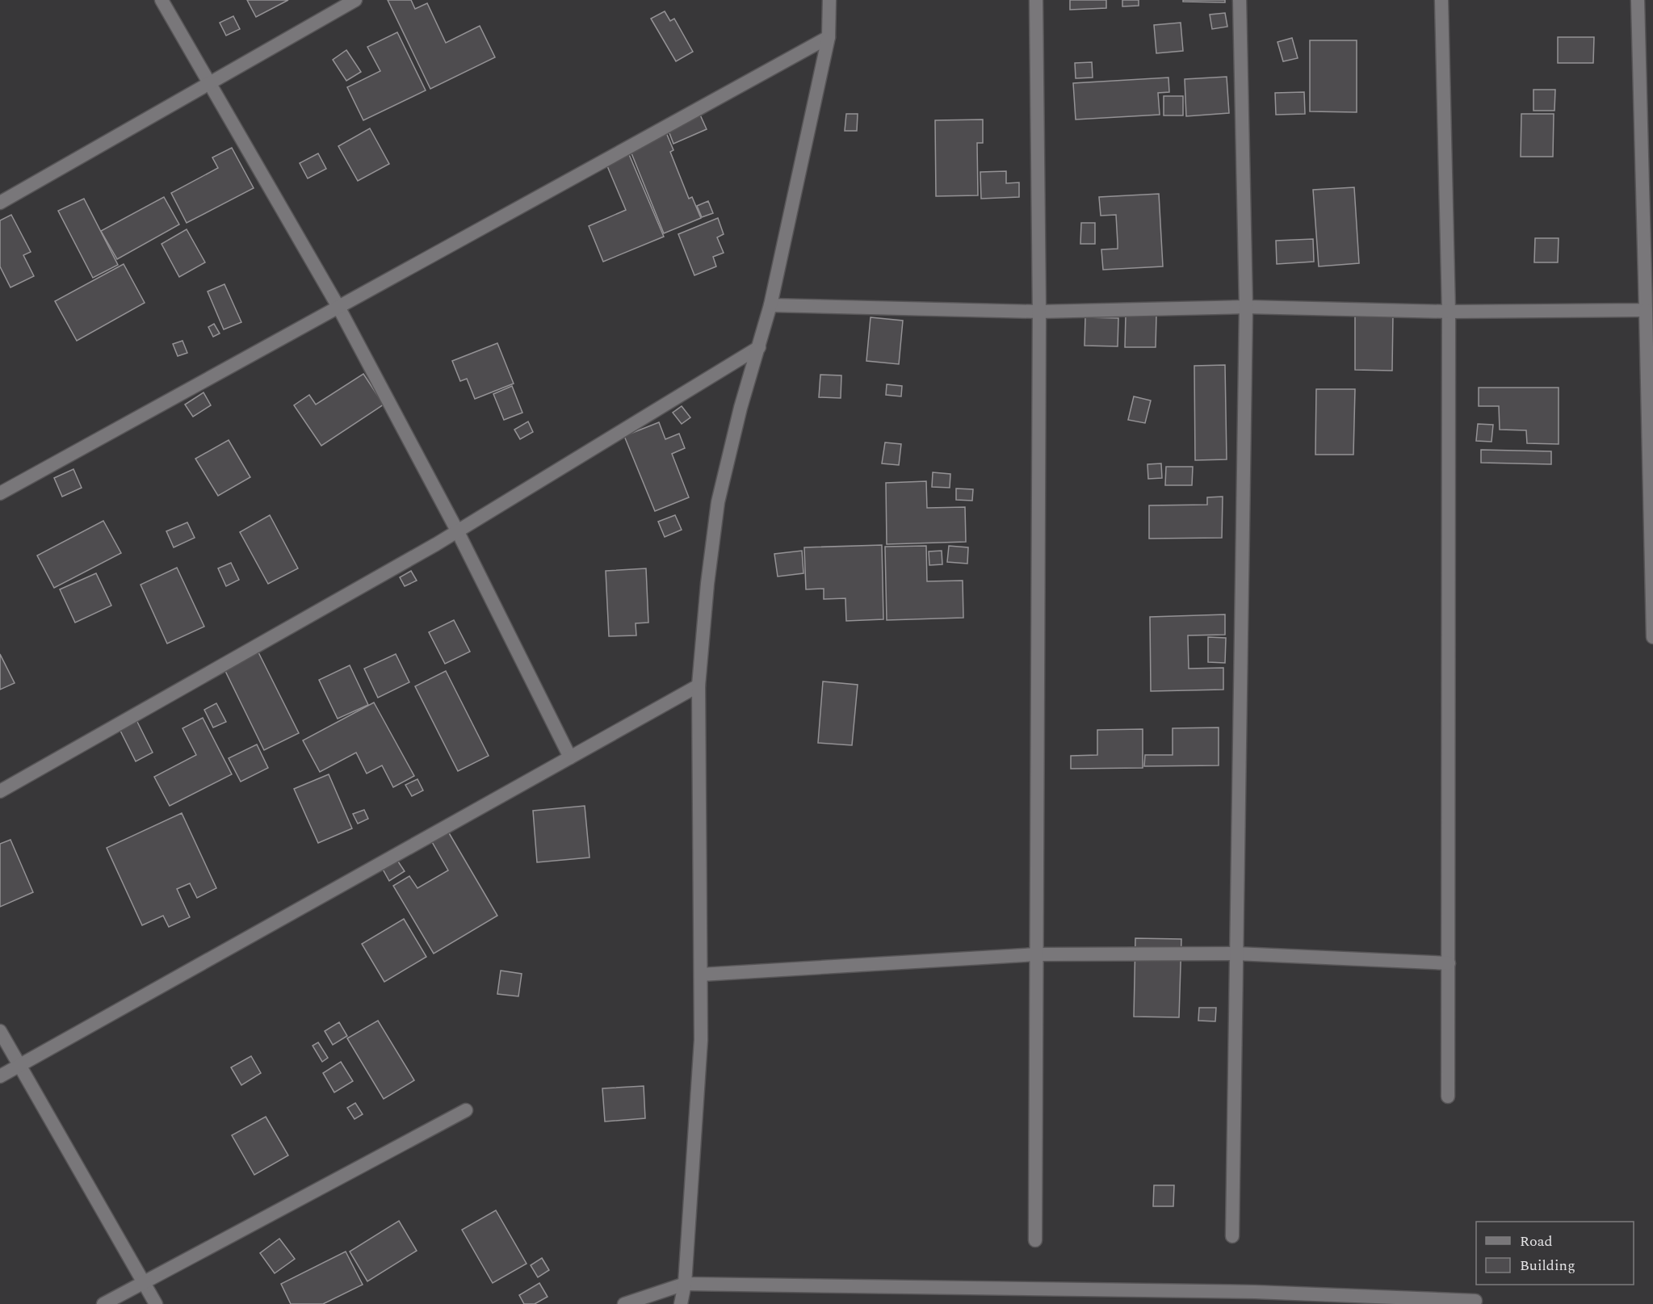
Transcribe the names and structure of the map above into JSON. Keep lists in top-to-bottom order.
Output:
{
  "legend": ["Road", "Building"]
}
